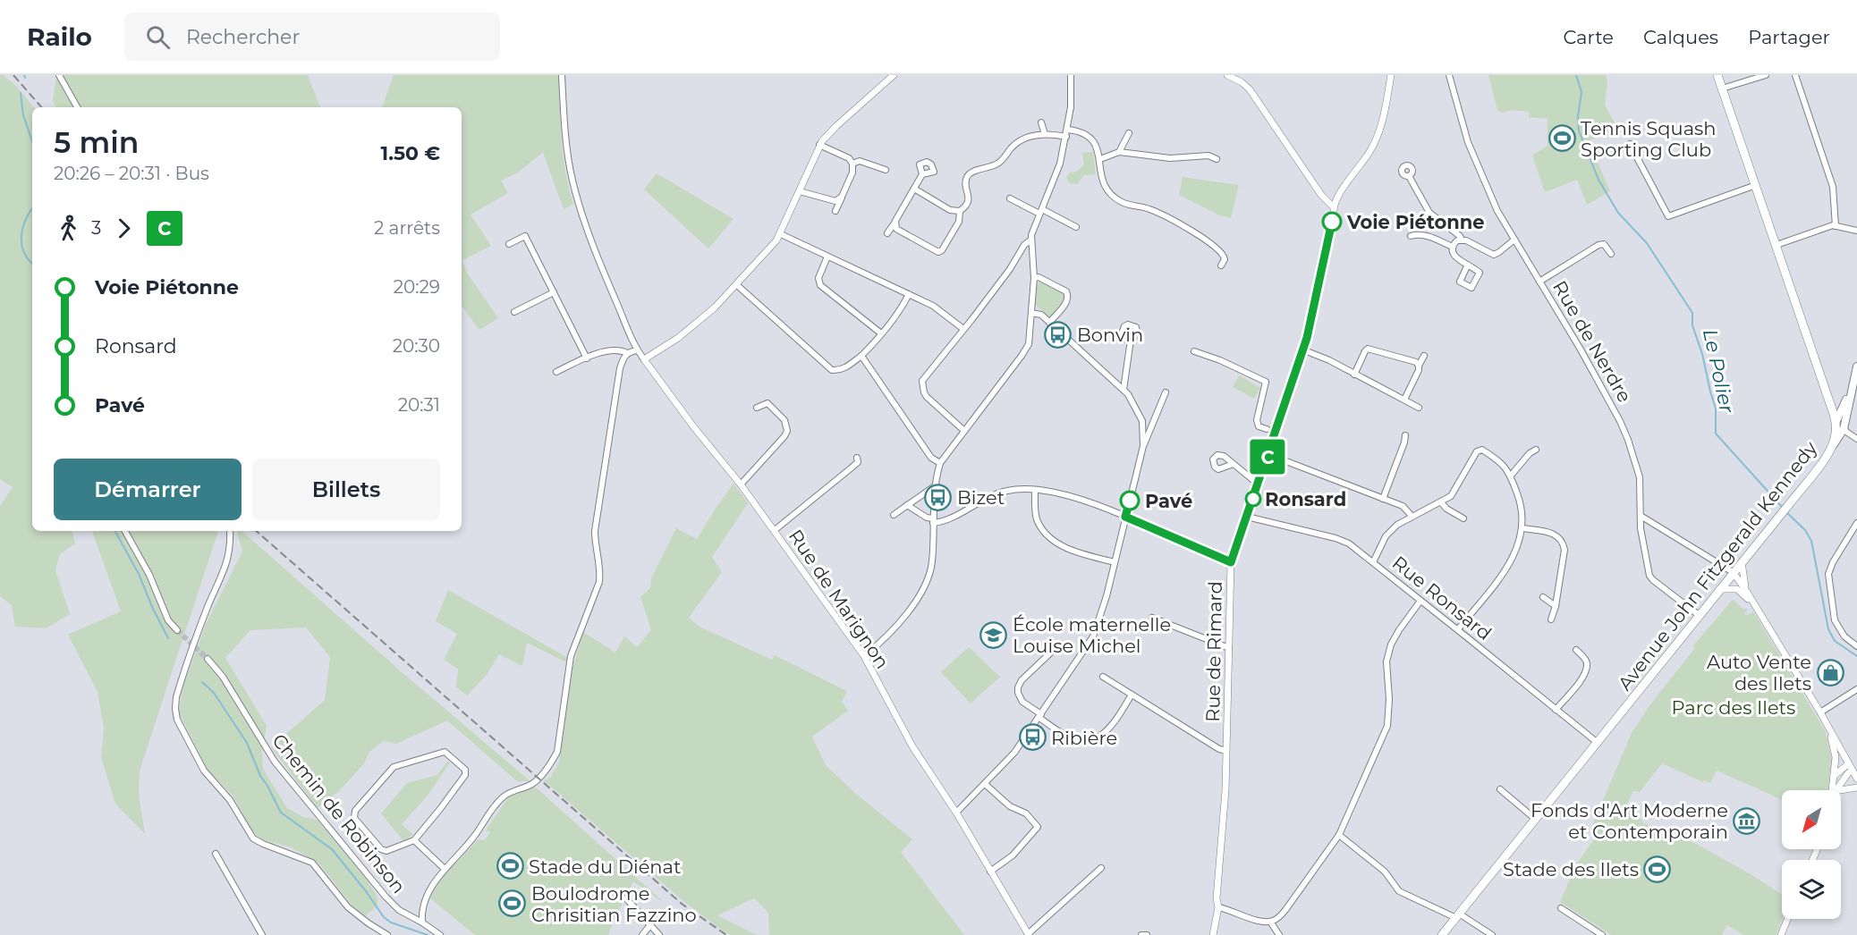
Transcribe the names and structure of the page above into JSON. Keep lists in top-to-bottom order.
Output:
{
  "streets": {
    "main road": ["Avenue John Fitzgerald Kennedy"],
    "street": [
      "Rue de Nerdre",
      "Rue Ronsard",
      "Rue de Marignon",
      "Rue de Rimard",
      "Chemin de Robinson"
    ]
  },
  "crossings": [
    ["Rue de Nerdre", "Avenue John Fitzgerald Kennedy"],
    ["Avenue John Fitzgerald Kennedy", "Rue Ronsard"],
    ["Rue Ronsard", "Rue de Rimard"]
  ],
  "water": ["Le Polier"],
  "parks": ["Parc des Ilets"],
  "places": {
    "sports": [
      "Tennis Squash Sporting Club",
      "Stade du Diénat",
      "Stade des Ilets",
      "Boulodrome Chrisitian Fazzino"
    ],
    "other": ["Voie Piétonne", "Ronsard", "Pavé"],
    "bus stop": ["Bonvin", "Bizet", "Ribière"],
    "school or university": ["École maternelle Louise Michel"],
    "shop": ["Auto Vente des Ilets"],
    "museum": ["Fonds d'Art Moderne et Contemporain"]
  },
  "lines": ["bus line C"],
  "north": "bottom left",
  "page": {
    "header": "Railo",
    "search": "Rechercher",
    "nav": ["Carte", "Calques", "Partager"],
    "on_map": "C",
    "heading": ["5 min", "20:26 – 20:31 · Bus", "1.50 €"],
    "legs": ["3", "C", "2 arrêts"],
    "list": [
      {
        "name": "Voie Piétonne",
        "value": "20:29"
      },
      {
        "name": "Ronsard",
        "value": "20:30"
      },
      {
        "name": "Pavé",
        "value": "20:31"
      }
    ],
    "buttons": ["Démarrer", "Billets"]
  }
}
